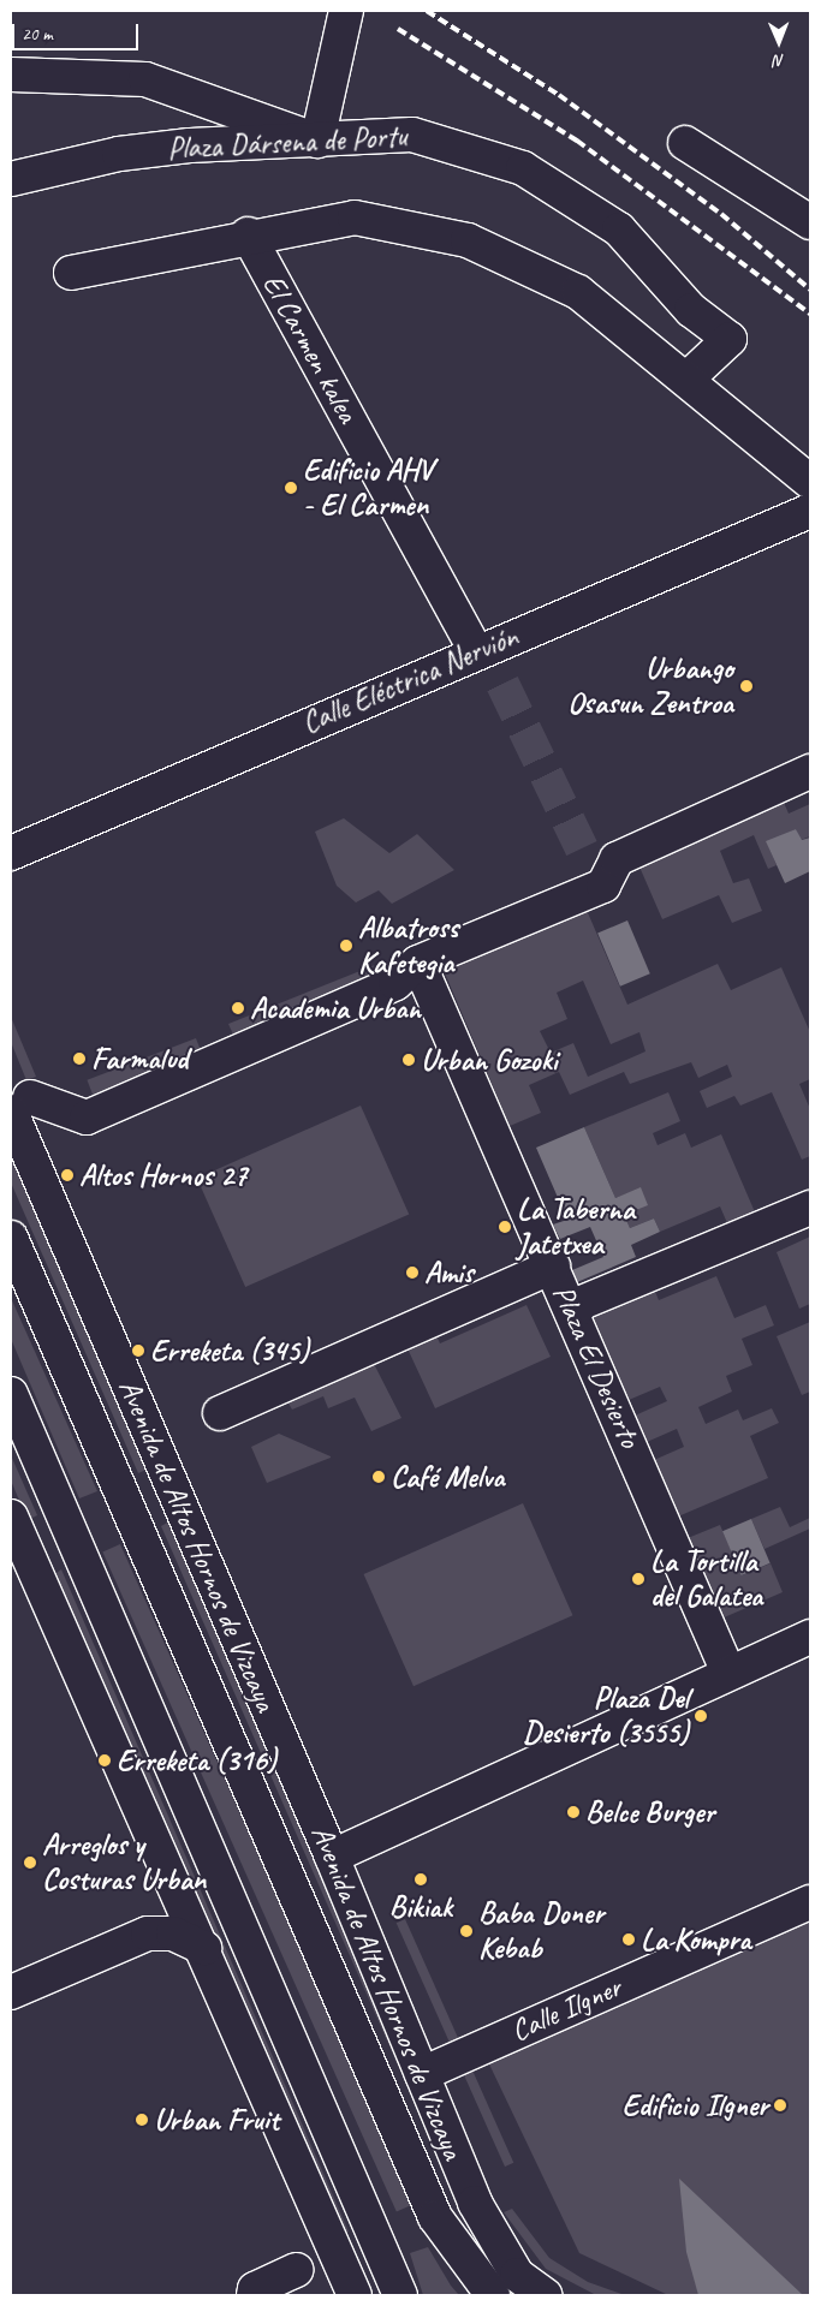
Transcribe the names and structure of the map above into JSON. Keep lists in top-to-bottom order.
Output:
{
  "streets": {
    "street": [
      "Plaza Dársena de Portu",
      "El Carmen kalea",
      "Calle Eléctrica Nervión",
      "Plaza El Desierto",
      "Avenida de Altos Hornos de Vizcaya",
      "Calle Ilgner"
    ]
  },
  "crossings": [
    ["El Carmen kalea", "Calle Eléctrica Nervión"],
    ["Avenida de Altos Hornos de Vizcaya", "Calle Ilgner"]
  ],
  "places": [
    "Edificio AHV - El Carmen",
    "Urbango Osasun Zentroa",
    "Albatross Kafetegia",
    "Academia Urban",
    "Farmalud",
    "Urban Gozoki",
    "Altos Hornos 27",
    "La Taberna Jatetxea",
    "Amis",
    "Erreketa (345)",
    "Café Melva",
    "La Tortilla del Galatea",
    "Plaza Del Desierto (3555)",
    "Erreketa (316)",
    "Belce Burger",
    "Arreglos y Costuras Urban",
    "Bikiak",
    "Baba Doner Kebab",
    "La Kompra",
    "Edificio Ilgner",
    "Urban Fruit"
  ],
  "scale_bar": "20 m",
  "north": "bottom"
}
